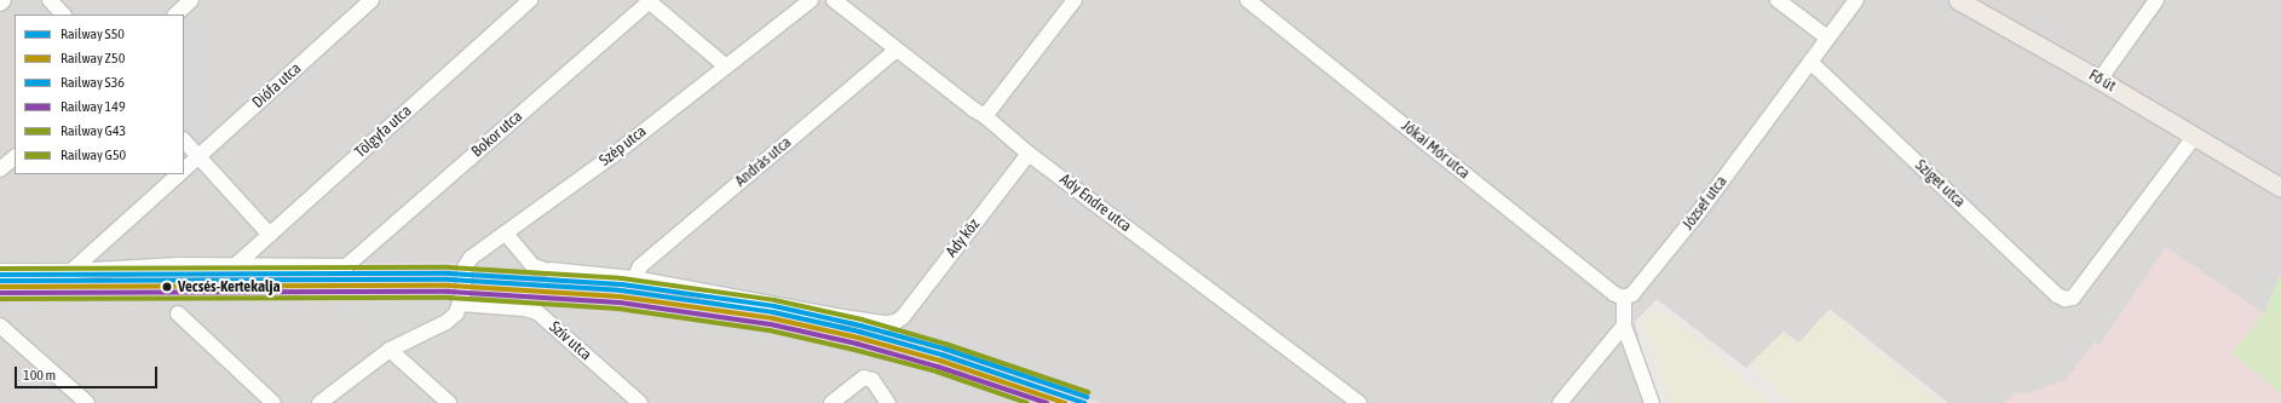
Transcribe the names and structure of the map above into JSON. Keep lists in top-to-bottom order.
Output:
{
  "streets": {
    "main road": ["Fő út"],
    "street": [
      "Diófa utca",
      "Tölgyfa utca",
      "Bokor utca",
      "Szép utca",
      "Jókai Mór utca",
      "András utca",
      "Sziget utca",
      "Ady Endre utca",
      "József utca",
      "Ady köz",
      "Szív utca"
    ]
  },
  "crossings": [
    ["Fő út", "Sziget utca"],
    ["Tölgyfa utca", "Bokor utca"],
    ["Szép utca", "Szív utca"],
    ["Jókai Mór utca", "József utca"],
    ["András utca", "Ady Endre utca"],
    ["András utca", "Ady köz"],
    ["Sziget utca", "József utca"],
    ["Ady Endre utca", "Ady köz"]
  ],
  "places": ["Vecsés-Kertekalja"],
  "lines": [
    "rail line G43",
    "rail line S36",
    "rail line S50",
    "rail line Z50",
    "rail line 149",
    "rail line G50"
  ],
  "legend": [
    "Railway S50",
    "Railway Z50",
    "Railway S36",
    "Railway 149",
    "Railway G43",
    "Railway G50"
  ],
  "scale_bar": "100 m"
}
